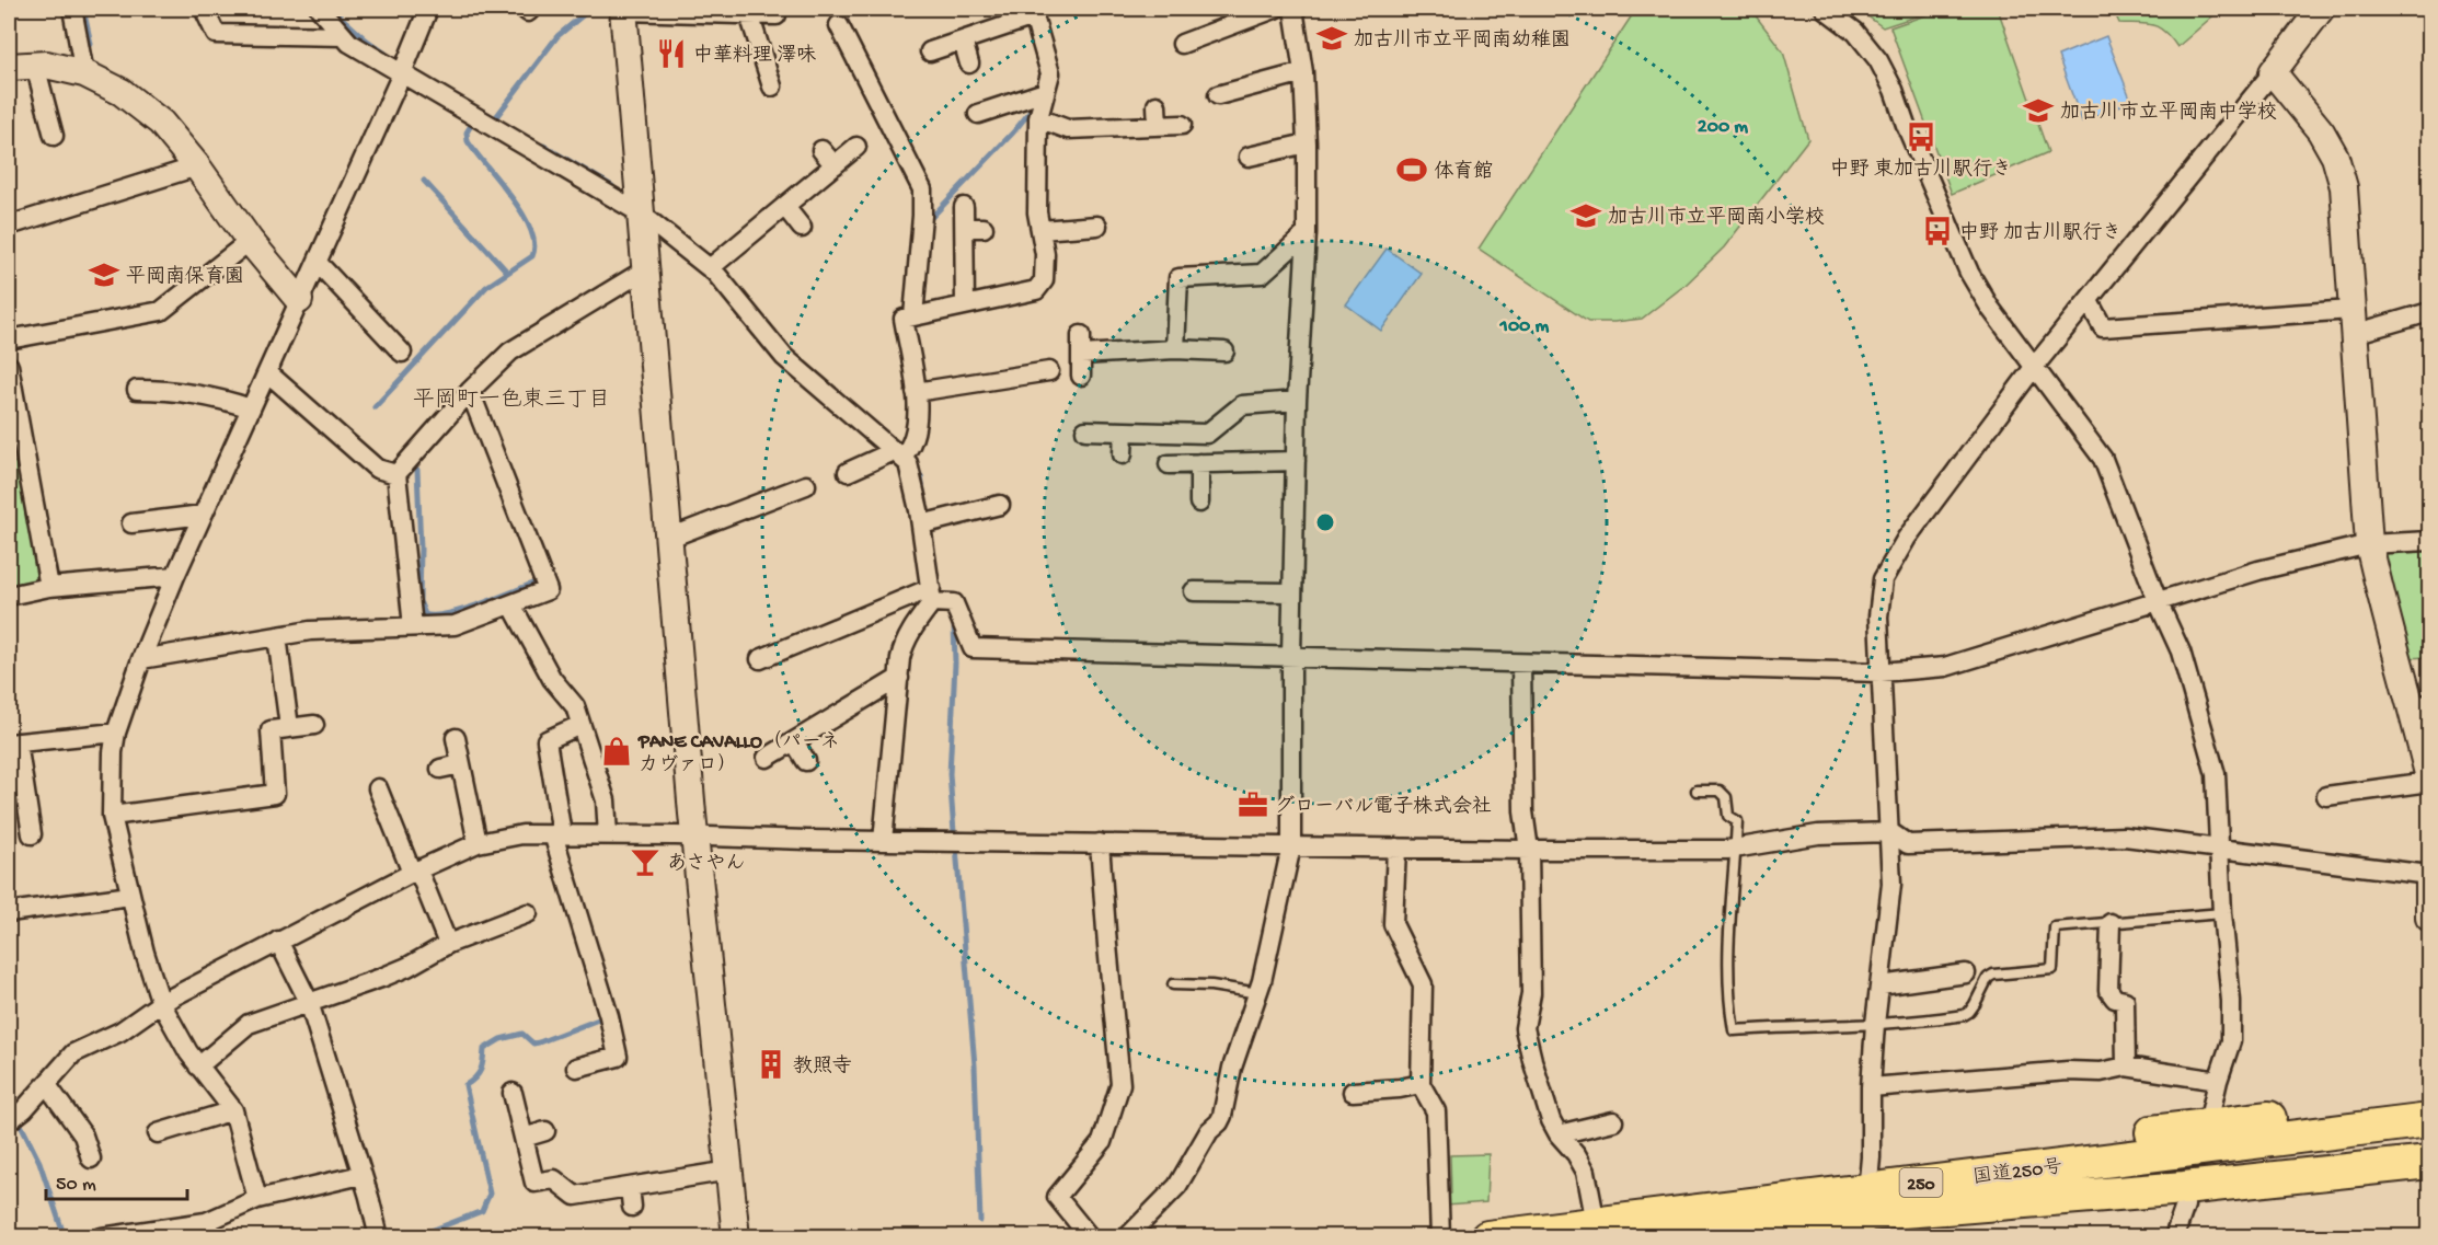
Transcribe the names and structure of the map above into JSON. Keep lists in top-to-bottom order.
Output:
{
  "streets": {
    "highway": ["国道250号", "250"]
  },
  "crossings": [
    ["国道250号", "250"]
  ],
  "districts": ["平岡町一色東三丁目"],
  "places": {
    "school or university": [
      "加古川市立平岡南幼稚園",
      "加古川市立平岡南中学校",
      "加古川市立平岡南小学校",
      "平岡南保育園"
    ],
    "restaurant": ["中華料理 澤味"],
    "bus stop": ["中野 東加古川駅行き", "中野 加古川駅行き"],
    "sports": ["体育館"],
    "shop": ["PANE CAVALLO（パーネ カヴァロ）"],
    "office": ["グローバル電子株式会社"],
    "bar": ["あさやん"],
    "building": ["教照寺"]
  },
  "scale_bar": "50 m",
  "rings": ["200 m", "100 m"]
}
